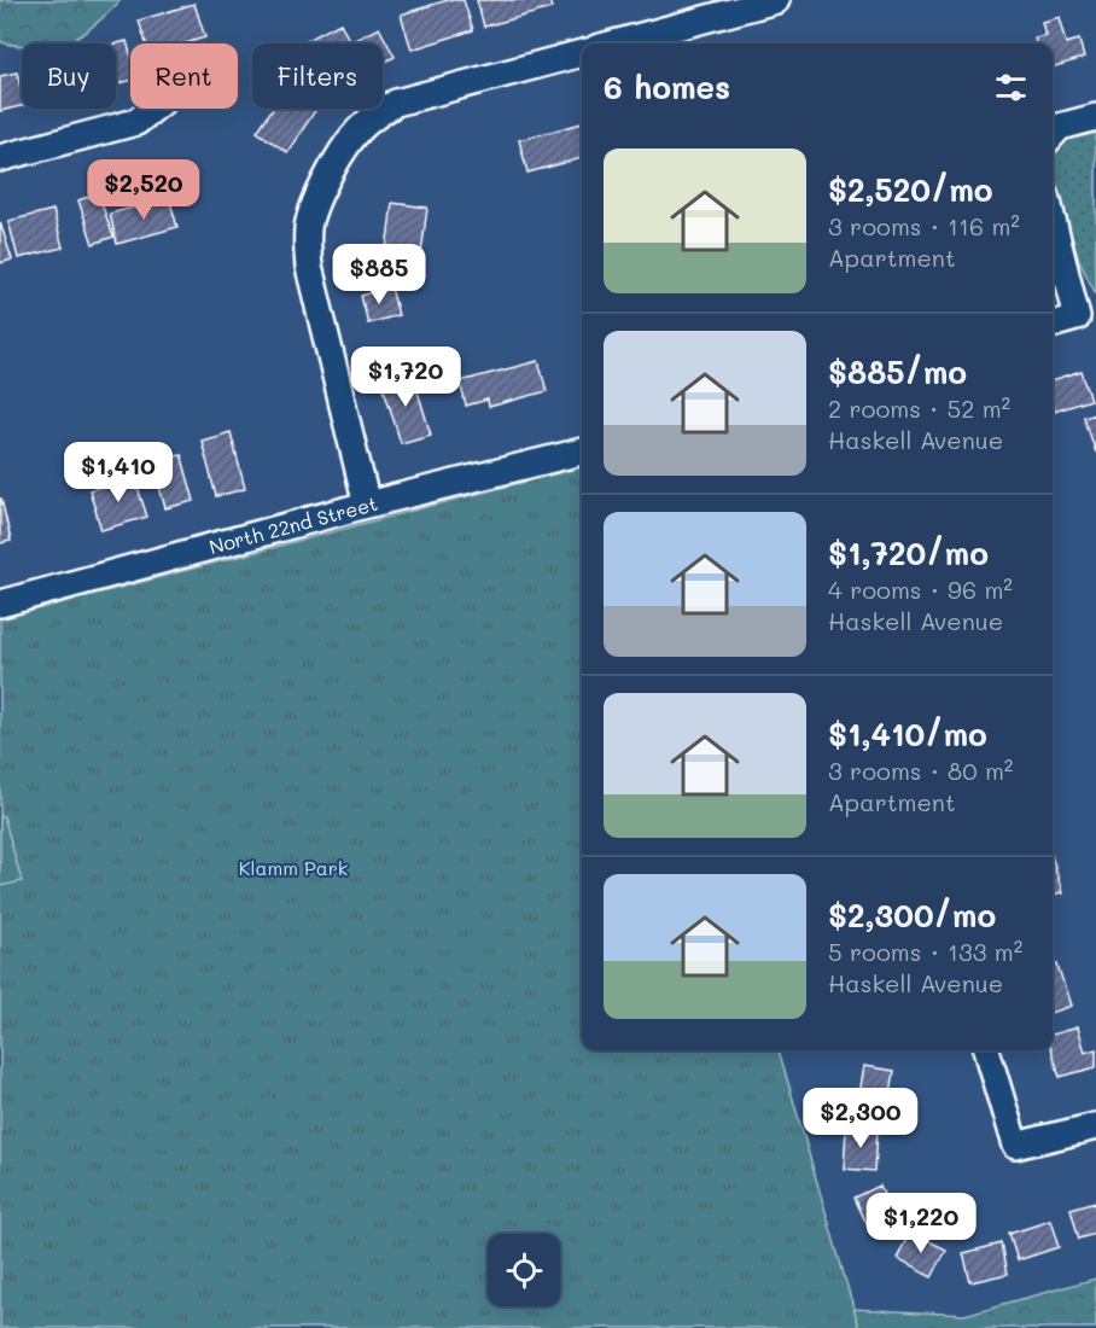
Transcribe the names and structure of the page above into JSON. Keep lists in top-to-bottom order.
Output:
{
  "streets": {
    "street": ["North 22nd Street"]
  },
  "parks": ["Klamm Park"],
  "page": {
    "chip": ["Buy", "Rent", "Filters"],
    "heading": "6 homes",
    "list": [
      {
        "name": "$2,520/mo",
        "note": "3 rooms · 116 m² · Apartment"
      },
      {
        "name": "$885/mo",
        "note": "2 rooms · 52 m² · Haskell Avenue"
      },
      {
        "name": "$1,720/mo",
        "note": "4 rooms · 96 m² · Haskell Avenue"
      },
      {
        "name": "$1,410/mo",
        "note": "3 rooms · 80 m² · Apartment"
      },
      {
        "name": "$2,300/mo",
        "note": "5 rooms · 133 m² · Haskell Avenue"
      }
    ],
    "price": [
      "$2,520",
      "$885",
      "$1,720",
      "$1,410",
      "$2,300",
      "$1,220"
    ]
  }
}
